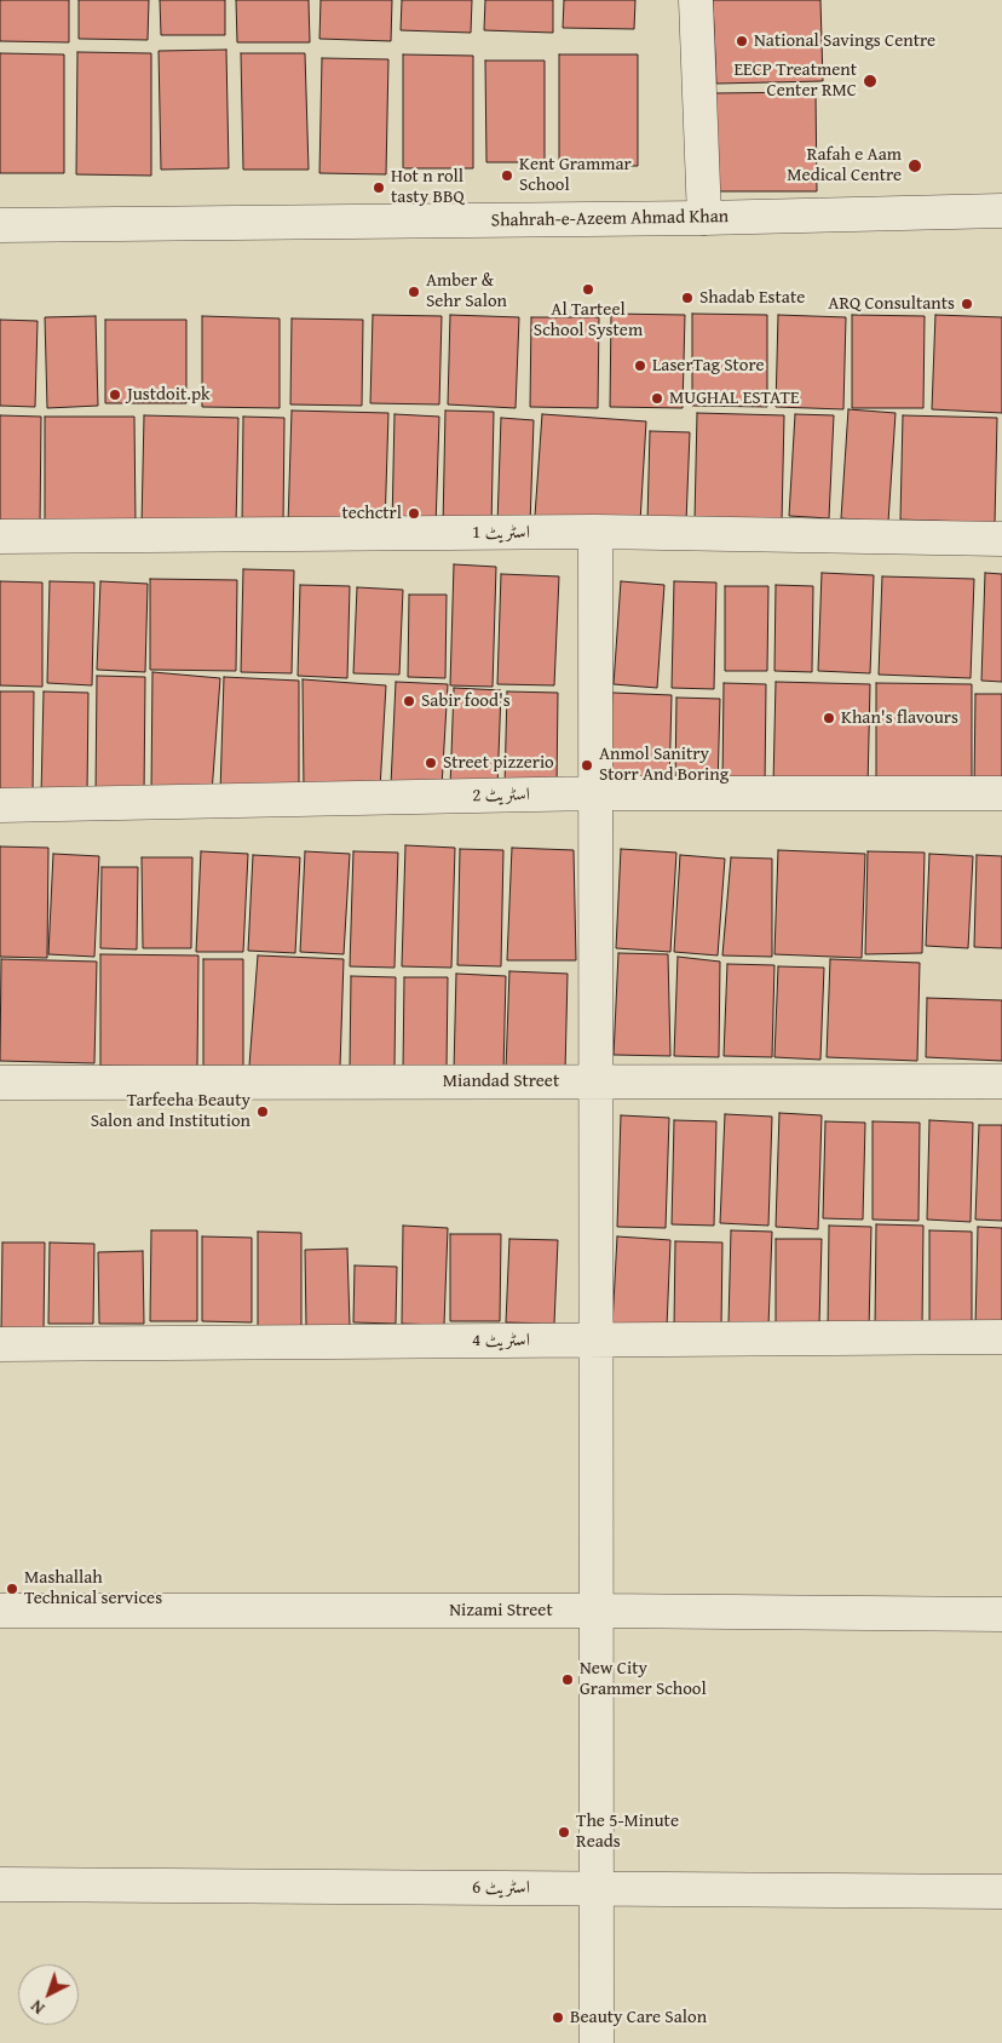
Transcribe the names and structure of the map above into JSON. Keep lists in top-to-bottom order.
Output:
{
  "streets": {
    "street": [
      "Shahrah-e-Azeem Ahmad Khan",
      "اسٹریٹ 1",
      "اسٹریٹ 2",
      "Miandad Street",
      "اسٹریٹ 4",
      "Nizami Street",
      "اسٹریٹ 6"
    ]
  },
  "places": [
    "National Savings Centre",
    "EECP Treatment Center RMC",
    "Rafah e Aam Medical Centre",
    "Kent Grammar School",
    "Hot n roll tasty BBQ",
    "Al Tarteel School System",
    "Amber & Sehr Salon",
    "Shadab Estate",
    "ARQ Consultants",
    "LaserTag Store",
    "Justdoit.pk",
    "MUGHAL ESTATE",
    "techctrl",
    "Sabir food's",
    "Khan's flavours",
    "Street pizzerio",
    "Anmol Sanitry Storr And Boring",
    "Tarfeeha Beauty Salon and Institution",
    "Mashallah Technical services",
    "New City Grammer School",
    "The 5-Minute Reads",
    "Beauty Care Salon"
  ],
  "north": "bottom left"
}
